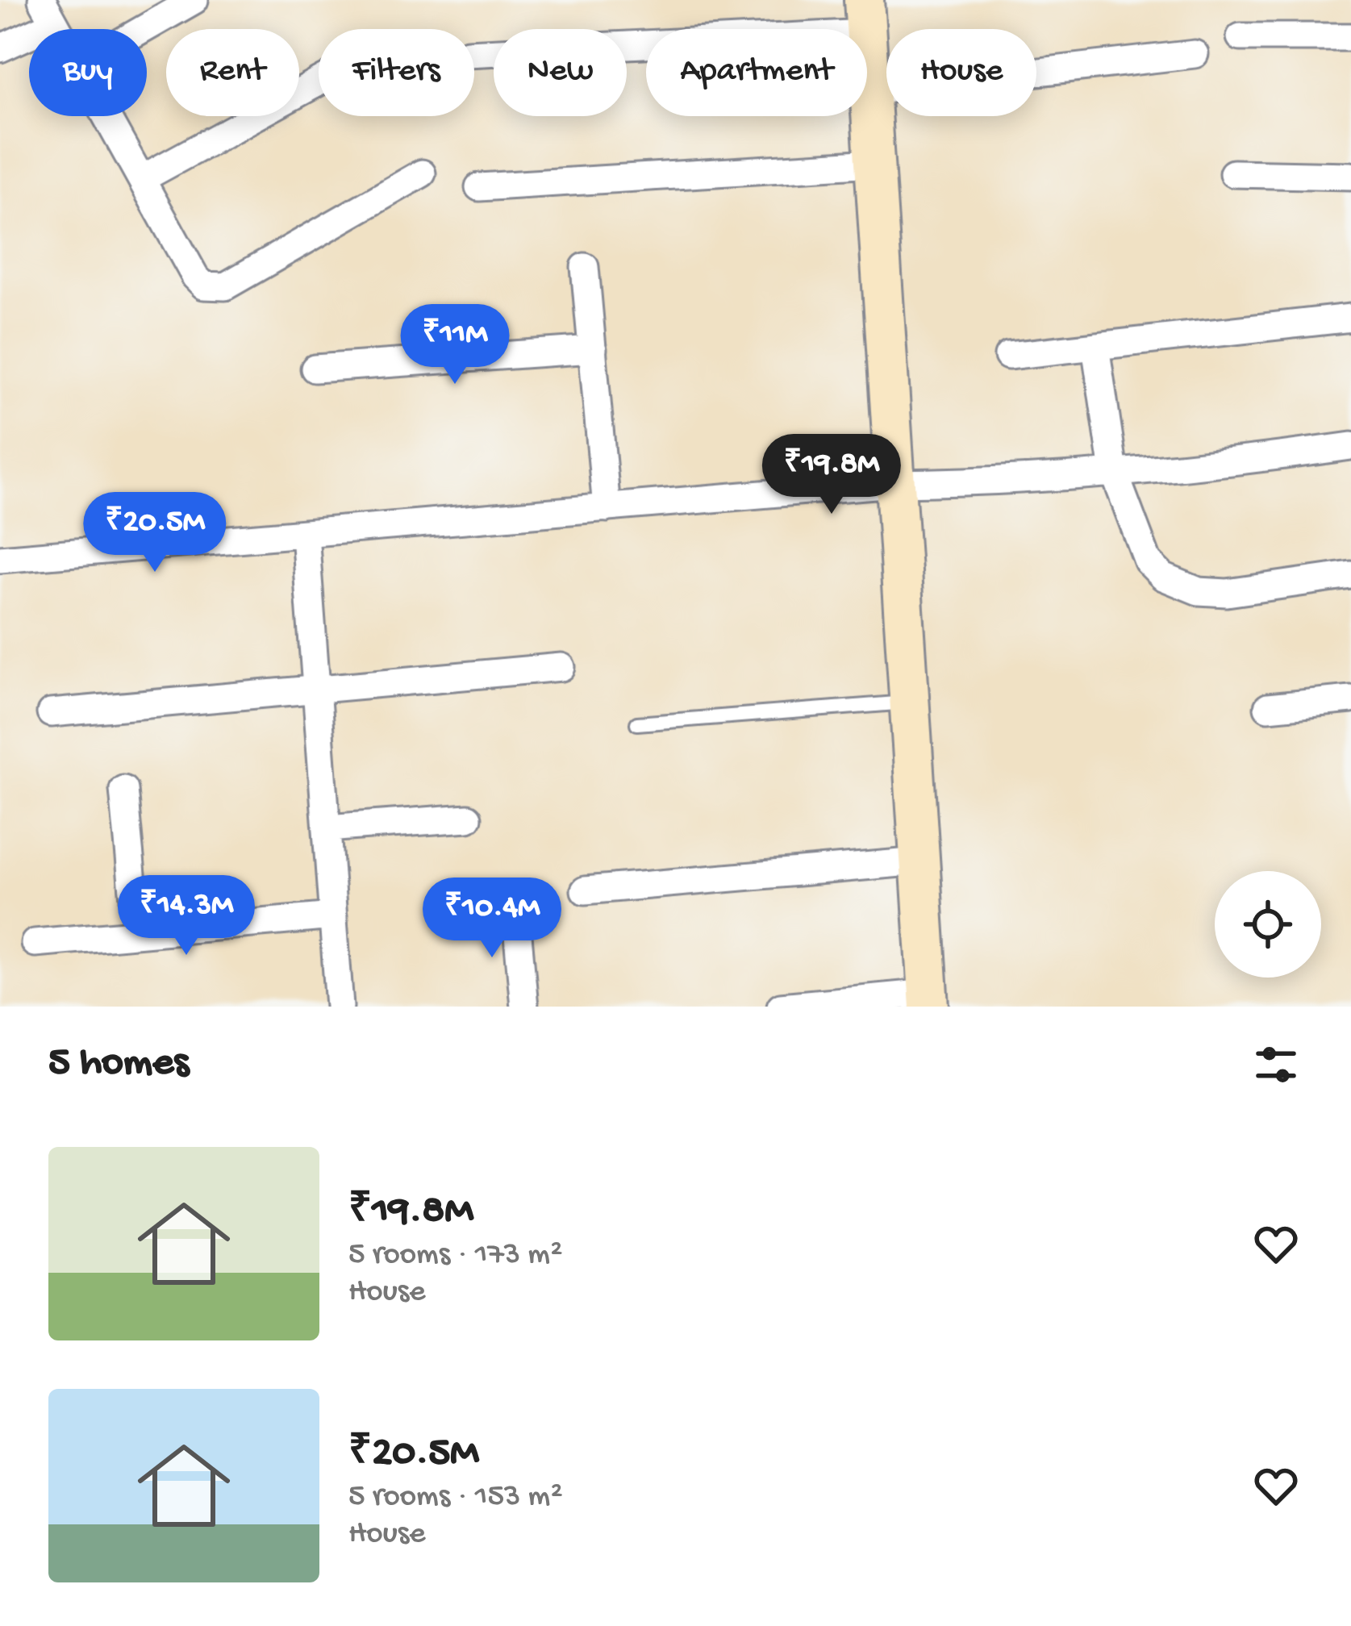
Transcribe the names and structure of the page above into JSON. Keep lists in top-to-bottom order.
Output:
{
  "page": {
    "chip": [
      "Buy",
      "Rent",
      "Filters",
      "New",
      "Apartment",
      "House"
    ],
    "price": [
      "₹11M",
      "₹19.8M",
      "₹20.5M",
      "₹14.3M",
      "₹10.4M"
    ],
    "heading": "5 homes",
    "list": [
      {
        "name": "₹19.8M",
        "note": "5 rooms · 173 m² · House"
      },
      {
        "name": "₹20.5M",
        "note": "5 rooms · 153 m² · House"
      }
    ]
  }
}
